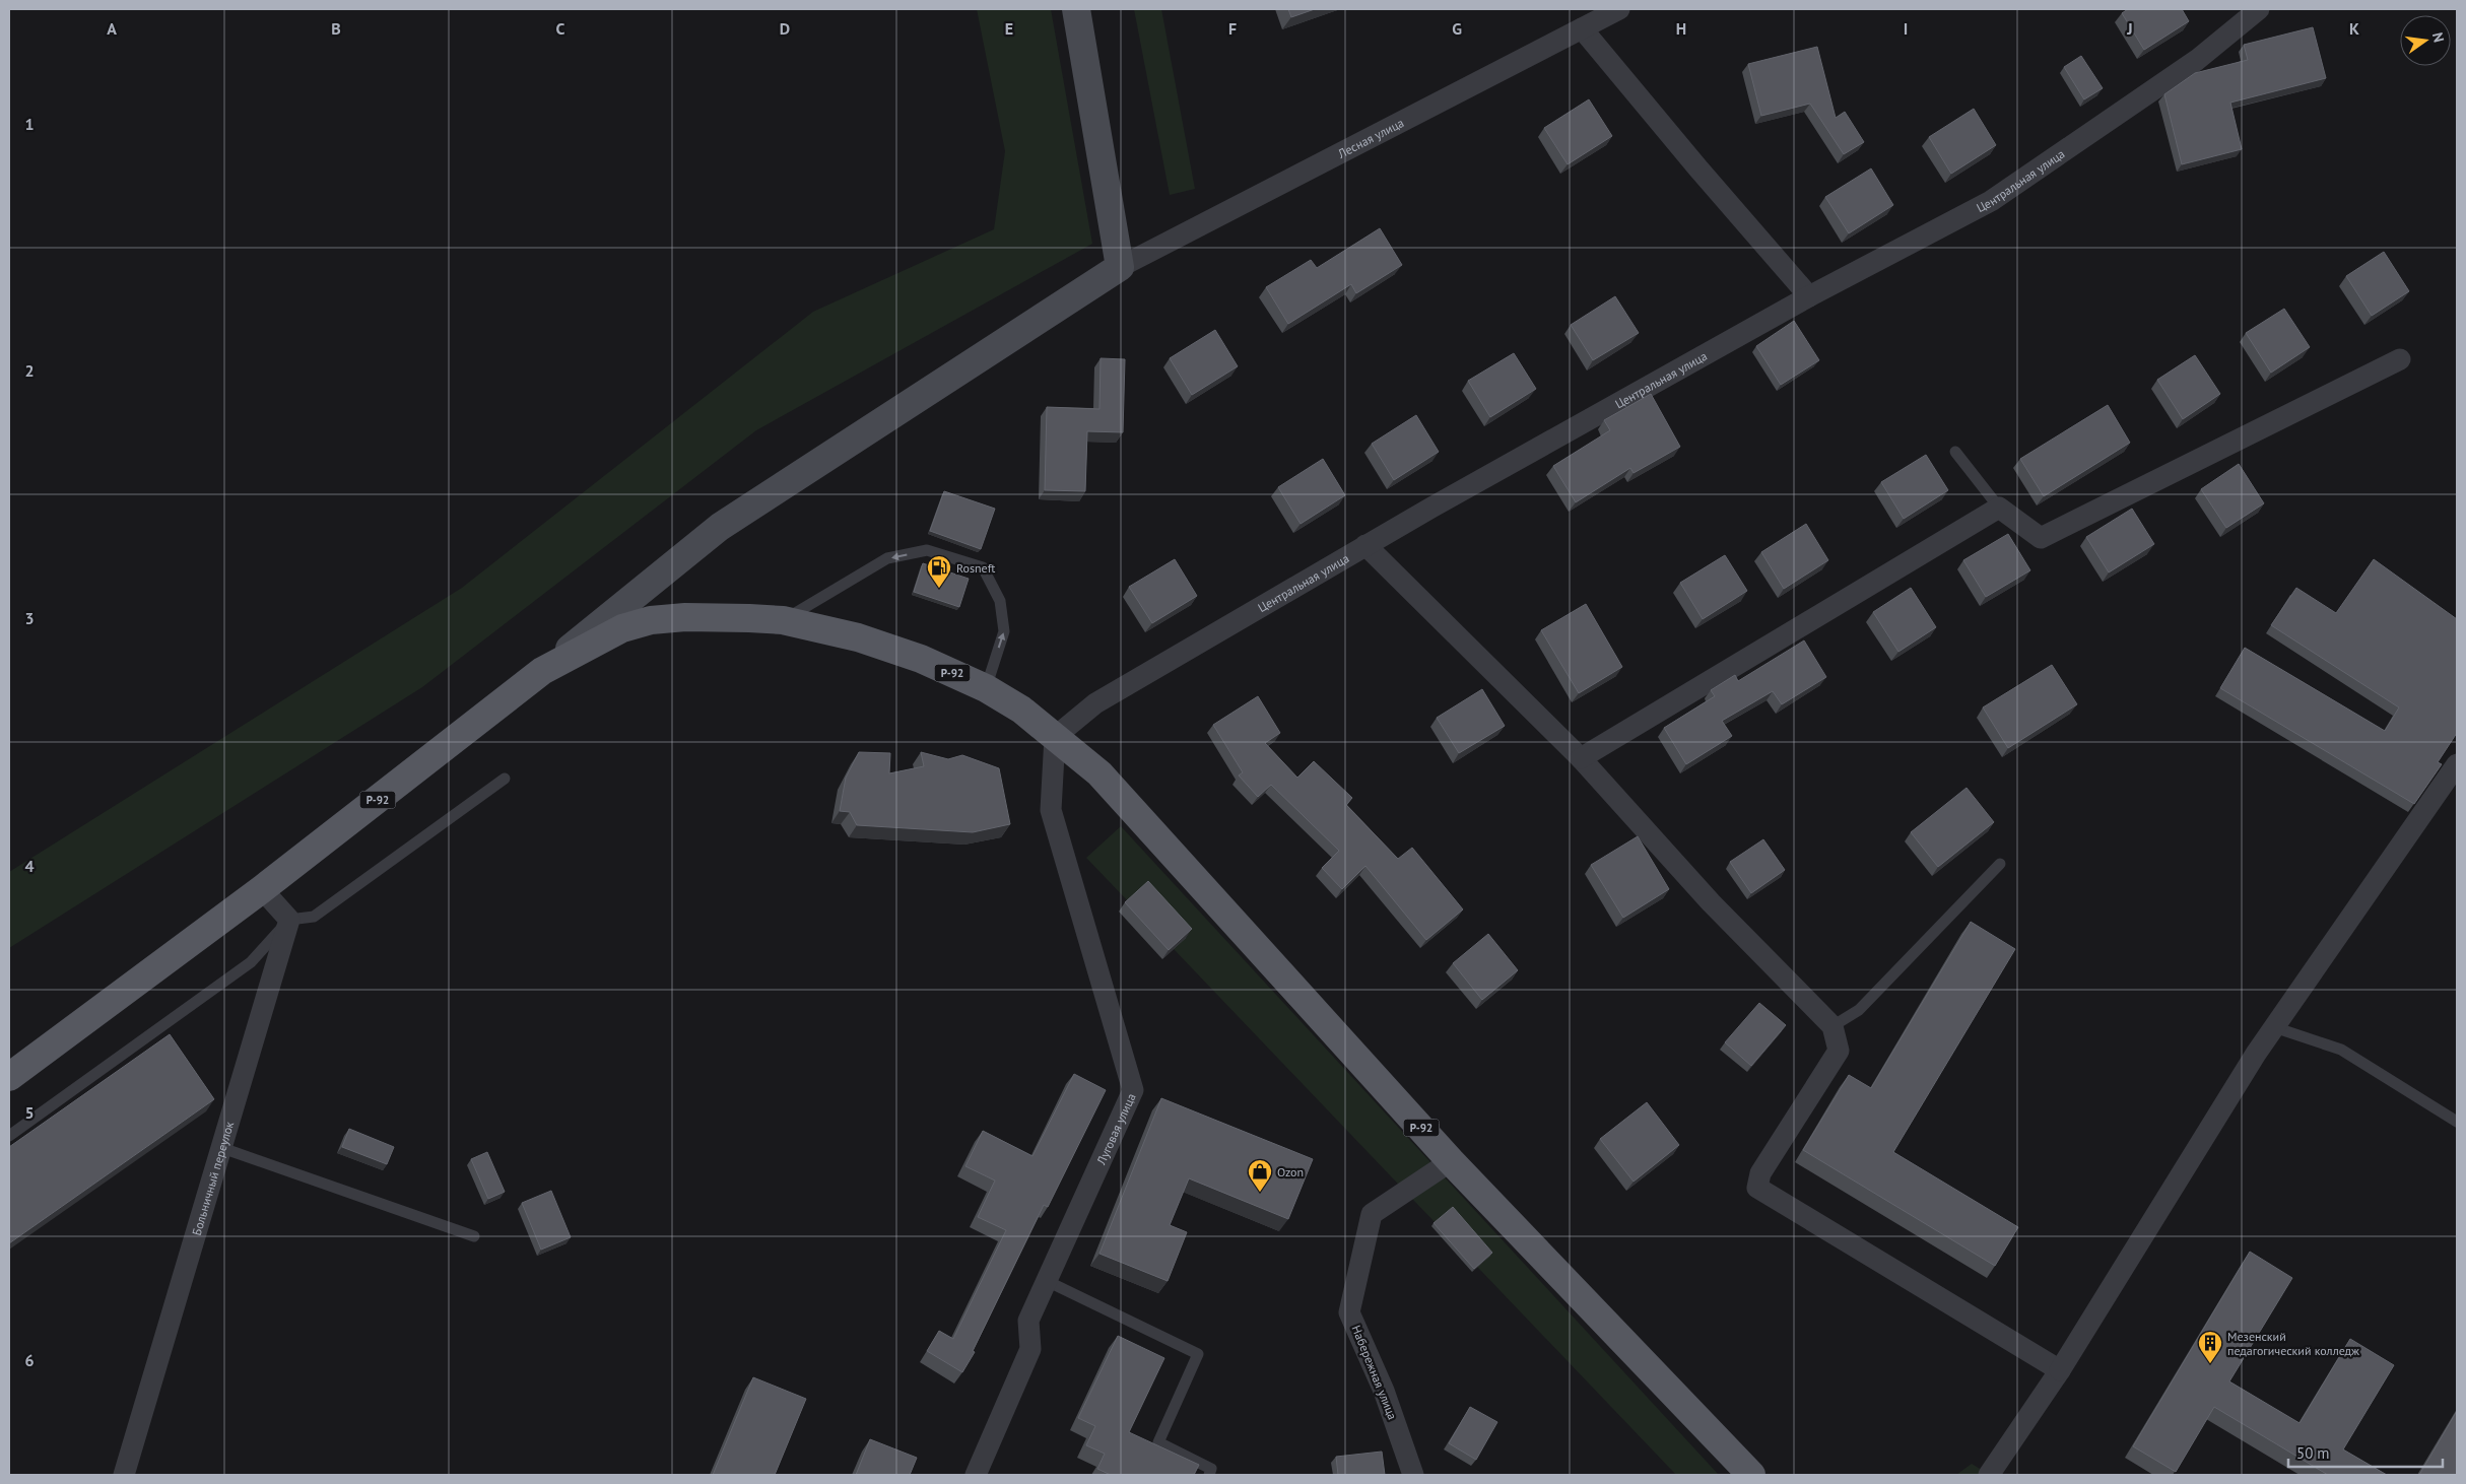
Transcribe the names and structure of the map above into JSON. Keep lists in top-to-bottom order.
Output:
{
  "streets": {
    "main road": ["Р-92"],
    "street": [
      "Лесная улица",
      "Центральная улица",
      "Луговая улица",
      "Больничный переулок",
      "Набережная улица"
    ]
  },
  "crossings": [
    ["Центральная улица", "Р-92"],
    ["Центральная улица", "Луговая улица"],
    ["Р-92", "Луговая улица"],
    ["Р-92", "Набережная улица"]
  ],
  "places": {
    "fuel station": ["Rosneft"],
    "shop": ["Ozon"],
    "building": ["Мезенский педагогический колледж"]
  },
  "scale_bar": "50 m",
  "north": "right",
  "grid": {
    "columns": [
      "A",
      "B",
      "C",
      "D",
      "E",
      "F",
      "G",
      "H",
      "I",
      "J",
      "K"
    ],
    "rows": [
      "1",
      "2",
      "3",
      "4",
      "5",
      "6"
    ]
  }
}
